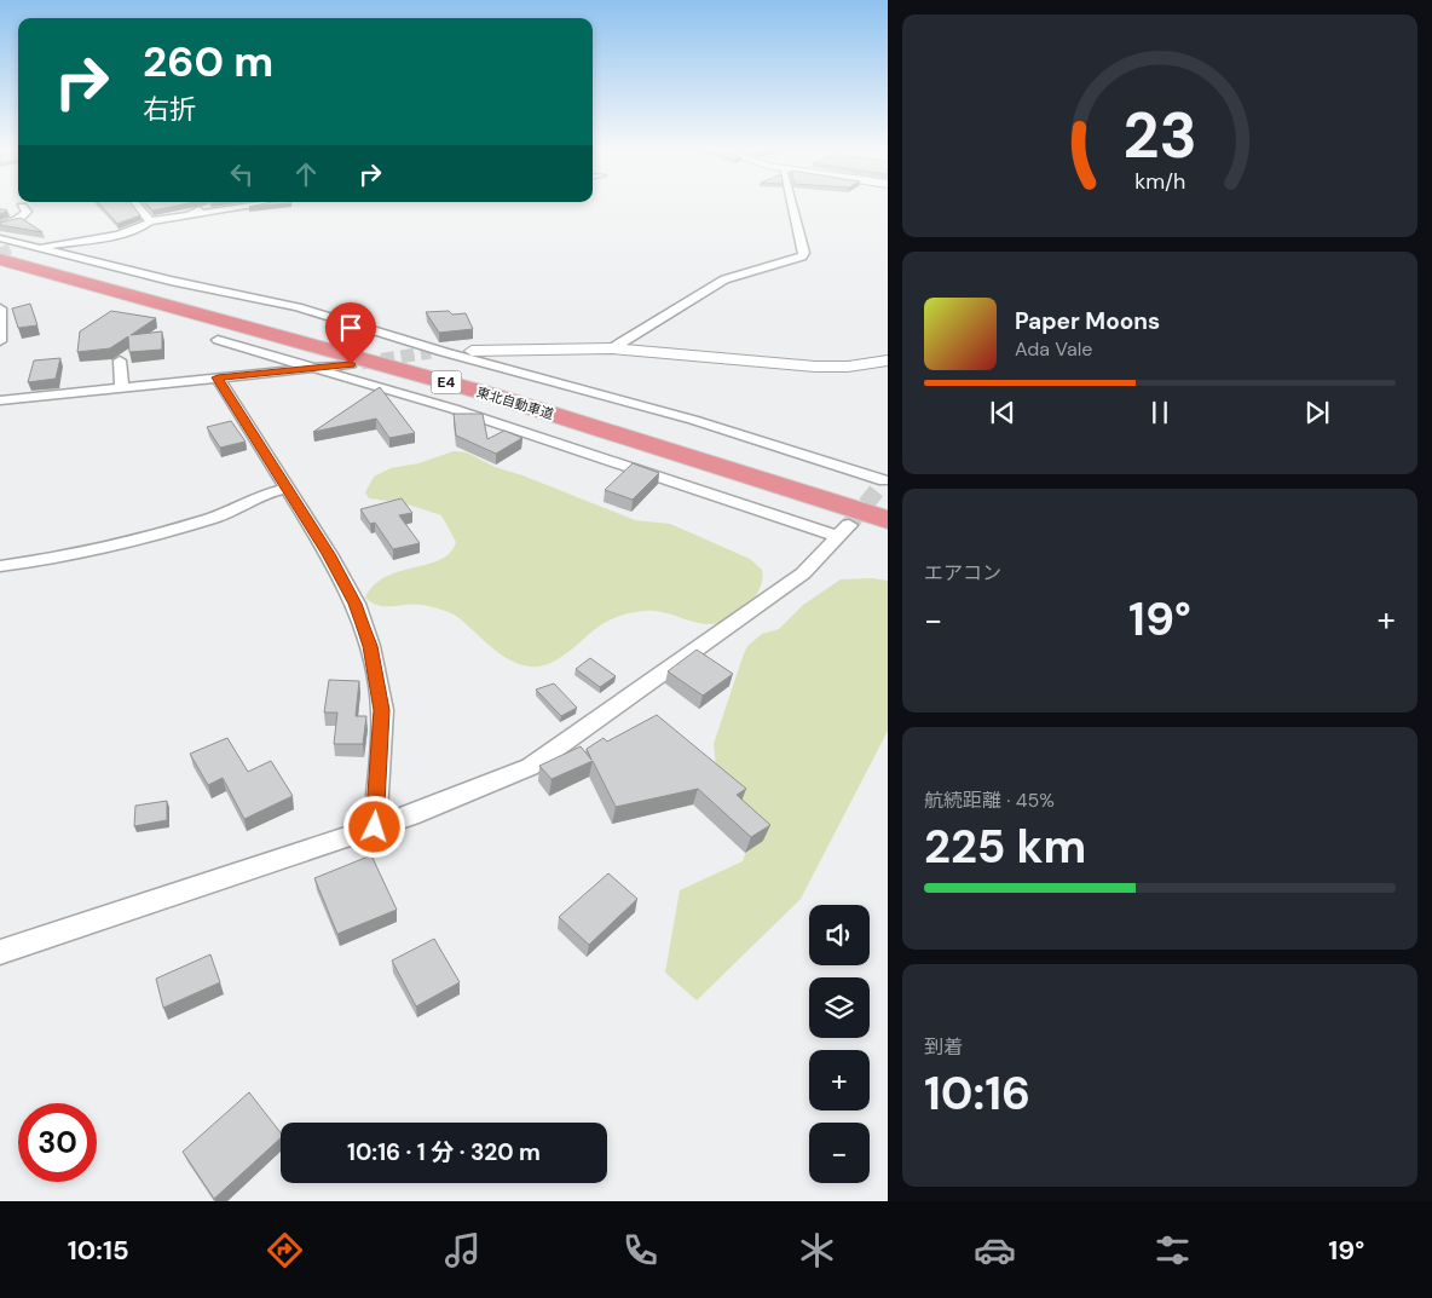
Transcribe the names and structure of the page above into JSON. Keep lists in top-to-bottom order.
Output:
{
  "streets": {
    "highway": ["E4", "東北自動車道"]
  },
  "page": {
    "turn": ["260 m", "右折"],
    "song": ["Paper Moons", "Ada Vale"],
    "tile": [
      "エアコン",
      ["航続距離 · 45%", "225 km"],
      ["到着", "10:16"]
    ],
    "heat": ["−", "19°", "+"],
    "map_buttons": ["+", "−"],
    "limit": "30",
    "trip": "10:16 · 1 分 · 320 m",
    "tabs": ["10:15", "19°"],
    "gauge": ["23", "km/h"]
  }
}
